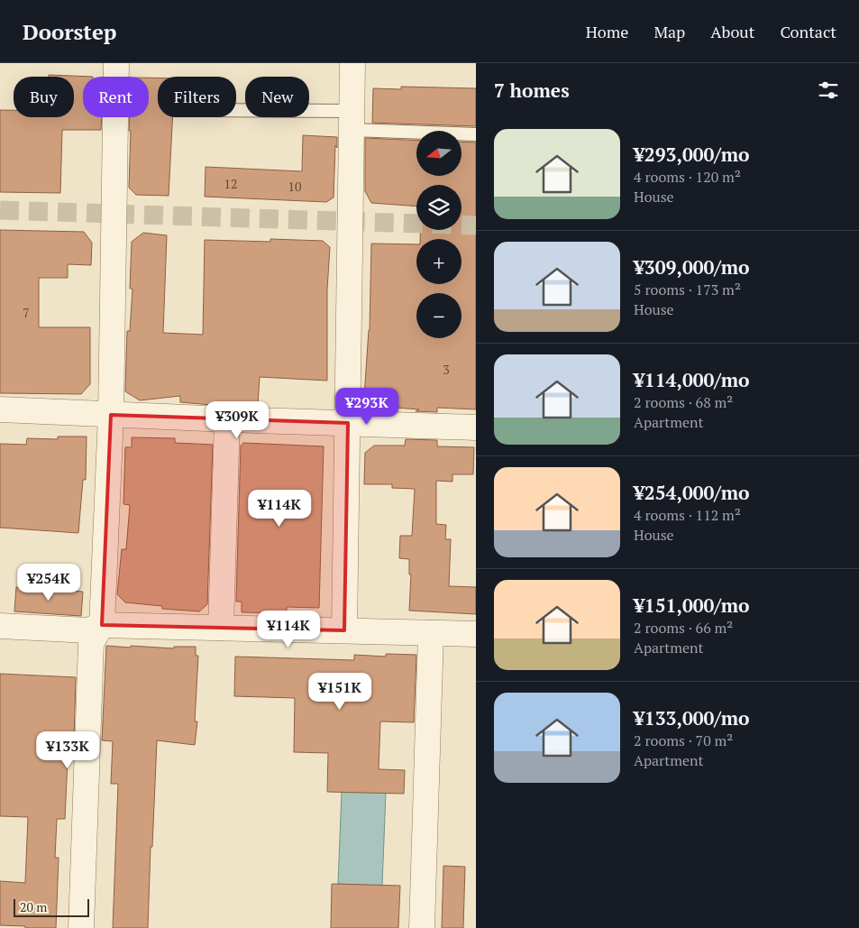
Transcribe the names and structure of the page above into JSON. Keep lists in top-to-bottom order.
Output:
{
  "house_numbers": [
    "12",
    "10",
    "7",
    "3"
  ],
  "scale_bar": "20 m",
  "north": "left",
  "page": {
    "header": "Doorstep",
    "nav": [
      "Home",
      "Map",
      "About",
      "Contact"
    ],
    "heading": "7 homes",
    "chip": [
      "Buy",
      "Rent",
      "Filters",
      "New"
    ],
    "list": [
      {
        "name": "¥293,000/mo",
        "note": "4 rooms · 120 m² · House"
      },
      {
        "name": "¥309,000/mo",
        "note": "5 rooms · 173 m² · House"
      },
      {
        "name": "¥114,000/mo",
        "note": "2 rooms · 68 m² · Apartment"
      },
      {
        "name": "¥254,000/mo",
        "note": "4 rooms · 112 m² · House"
      },
      {
        "name": "¥151,000/mo",
        "note": "2 rooms · 66 m² · Apartment"
      },
      {
        "name": "¥133,000/mo",
        "note": "2 rooms · 70 m² · Apartment"
      }
    ],
    "map_buttons": ["+", "−"],
    "price": [
      "¥293K",
      "¥309K",
      "¥114K",
      "¥254K",
      "¥114K",
      "¥151K",
      "¥133K"
    ],
    "scale": "20 m"
  }
}
